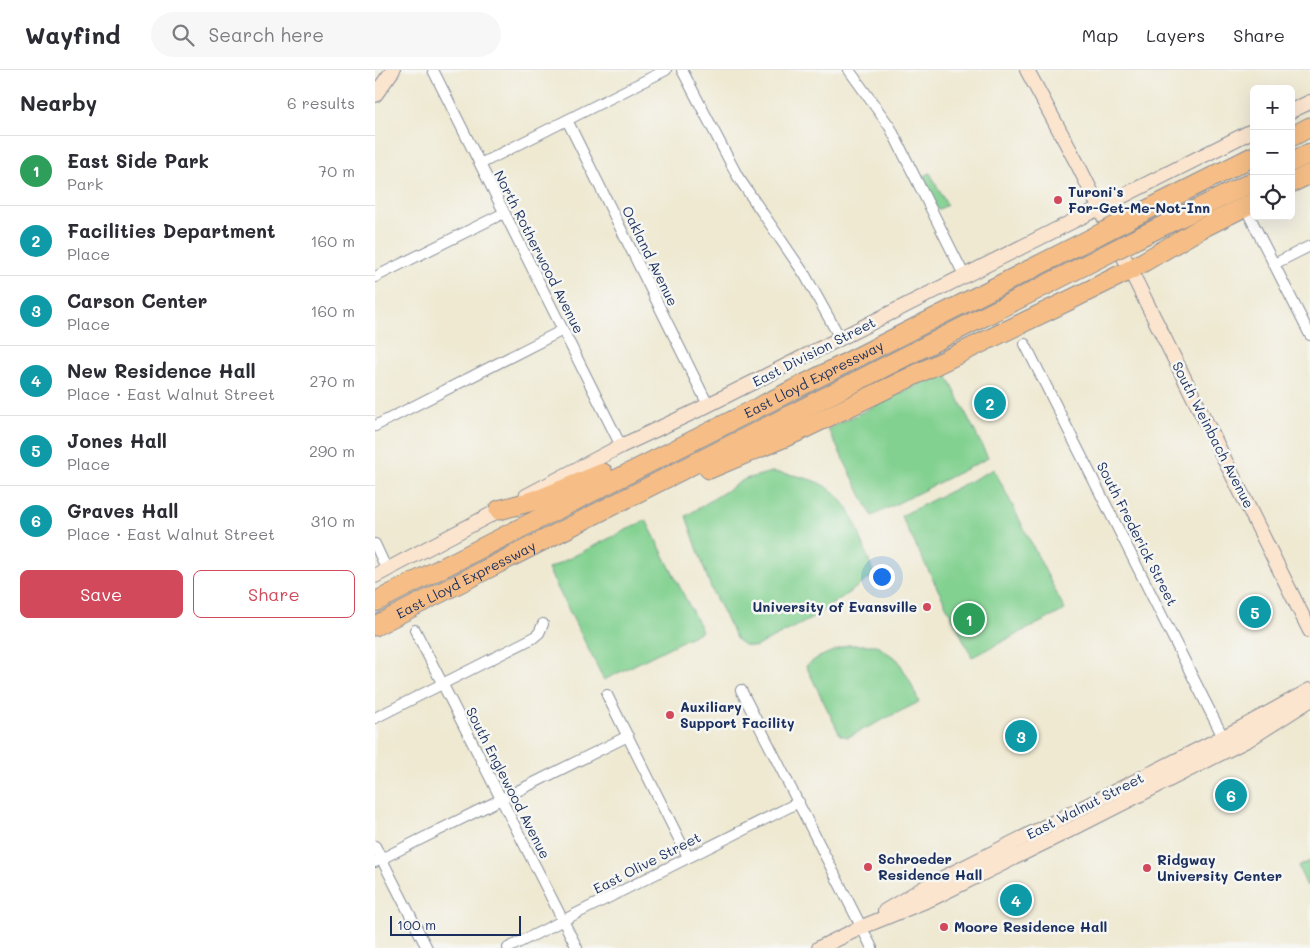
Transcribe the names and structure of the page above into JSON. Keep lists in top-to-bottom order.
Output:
{
  "streets": {
    "highway": ["East Lloyd Expressway"],
    "street": [
      "North Rotherwood Avenue",
      "Oakland Avenue",
      "East Division Street",
      "South Weinbach Avenue",
      "South Frederick Street",
      "South Englewood Avenue",
      "East Walnut Street",
      "East Olive Street"
    ]
  },
  "crossings": [
    ["North Rotherwood Avenue", "East Division Street"],
    ["Oakland Avenue", "East Division Street"],
    ["East Division Street", "South Weinbach Avenue"],
    ["South Frederick Street", "East Walnut Street"],
    ["South Englewood Avenue", "East Olive Street"]
  ],
  "places": [
    "Turoni's For-Get-Me-Not-Inn",
    "University of Evansville",
    "Auxiliary Support Facility",
    "Schroeder Residence Hall",
    "Ridgway University Center",
    "Moore Residence Hall"
  ],
  "scale_bar": "100 m",
  "page": {
    "header": "Wayfind",
    "search": "Search here",
    "nav": ["Map", "Layers", "Share"],
    "heading": ["Nearby", "6 results"],
    "map_buttons": ["+", "−"],
    "list": [
      {
        "mark": "1",
        "name": "East Side Park",
        "note": "Park",
        "value": "70 m"
      },
      {
        "mark": "2",
        "name": "Facilities Department",
        "note": "Place",
        "value": "160 m"
      },
      {
        "mark": "3",
        "name": "Carson Center",
        "note": "Place",
        "value": "160 m"
      },
      {
        "mark": "4",
        "name": "New Residence Hall",
        "note": "Place · East Walnut Street",
        "value": "270 m"
      },
      {
        "mark": "5",
        "name": "Jones Hall",
        "note": "Place",
        "value": "290 m"
      },
      {
        "mark": "6",
        "name": "Graves Hall",
        "note": "Place · East Walnut Street",
        "value": "310 m"
      }
    ],
    "pins": [
      "2",
      "5",
      "1",
      "3",
      "6",
      "4"
    ],
    "buttons": ["Save", "Share"],
    "scale": "100 m"
  }
}
